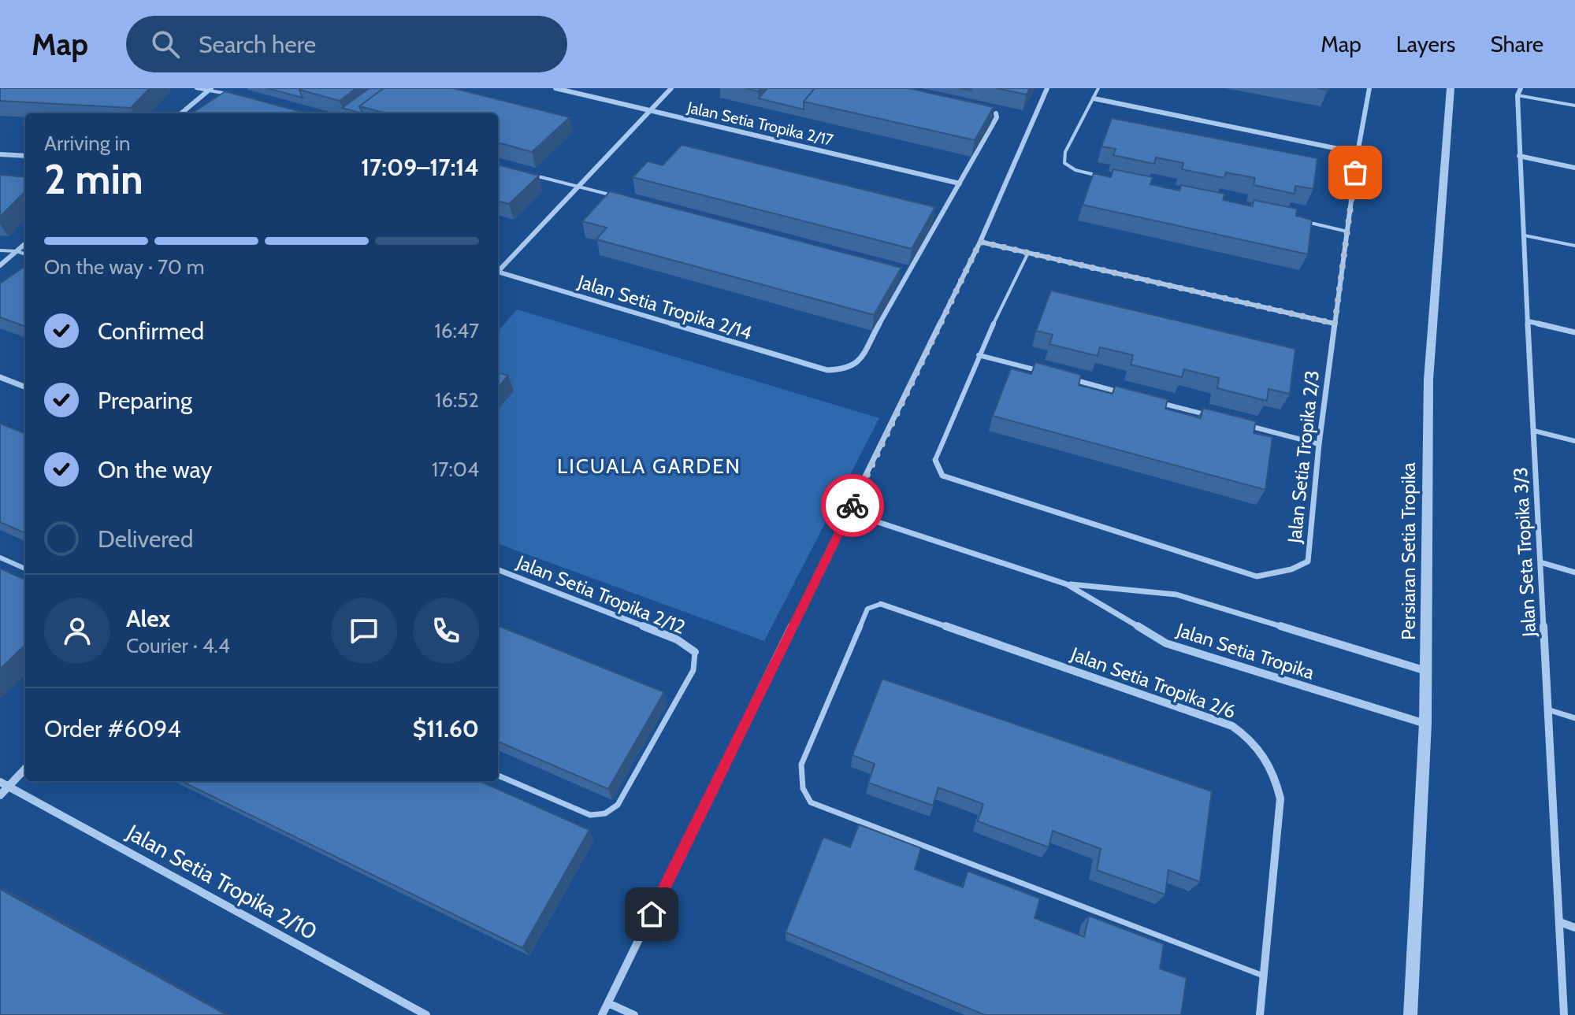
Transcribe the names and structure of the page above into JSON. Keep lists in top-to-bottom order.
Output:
{
  "streets": {
    "street": [
      "Jalan Setia Tropika 2/17",
      "Jalan Setia Tropika 2/14",
      "Jalan Setia Tropika 2/3",
      "Persiaran Setia Tropika",
      "Jalan Seta Tropika 3/3",
      "Jalan Setia Tropika 2/12",
      "Jalan Setia Tropika",
      "Jalan Setia Tropika 2/6",
      "Jalan Setia Tropika 2/10"
    ]
  },
  "crossings": [
    ["Persiaran Setia Tropika", "Jalan Setia Tropika"]
  ],
  "districts": ["LICUALA GARDEN"],
  "page": {
    "header": "Map",
    "search": "Search here",
    "nav": ["Map", "Layers", "Share"],
    "heading": ["2 min", "Arriving in", "17:09–17:14"],
    "panel": [
      "Alex",
      "Courier · 4.4",
      "Order #6094",
      "$11.60"
    ],
    "bar": "On the way · 70 m",
    "list": [
      ["Confirmed", "16:47"],
      ["Preparing", "16:52"],
      ["On the way", "17:04"],
      "Delivered"
    ]
  }
}
